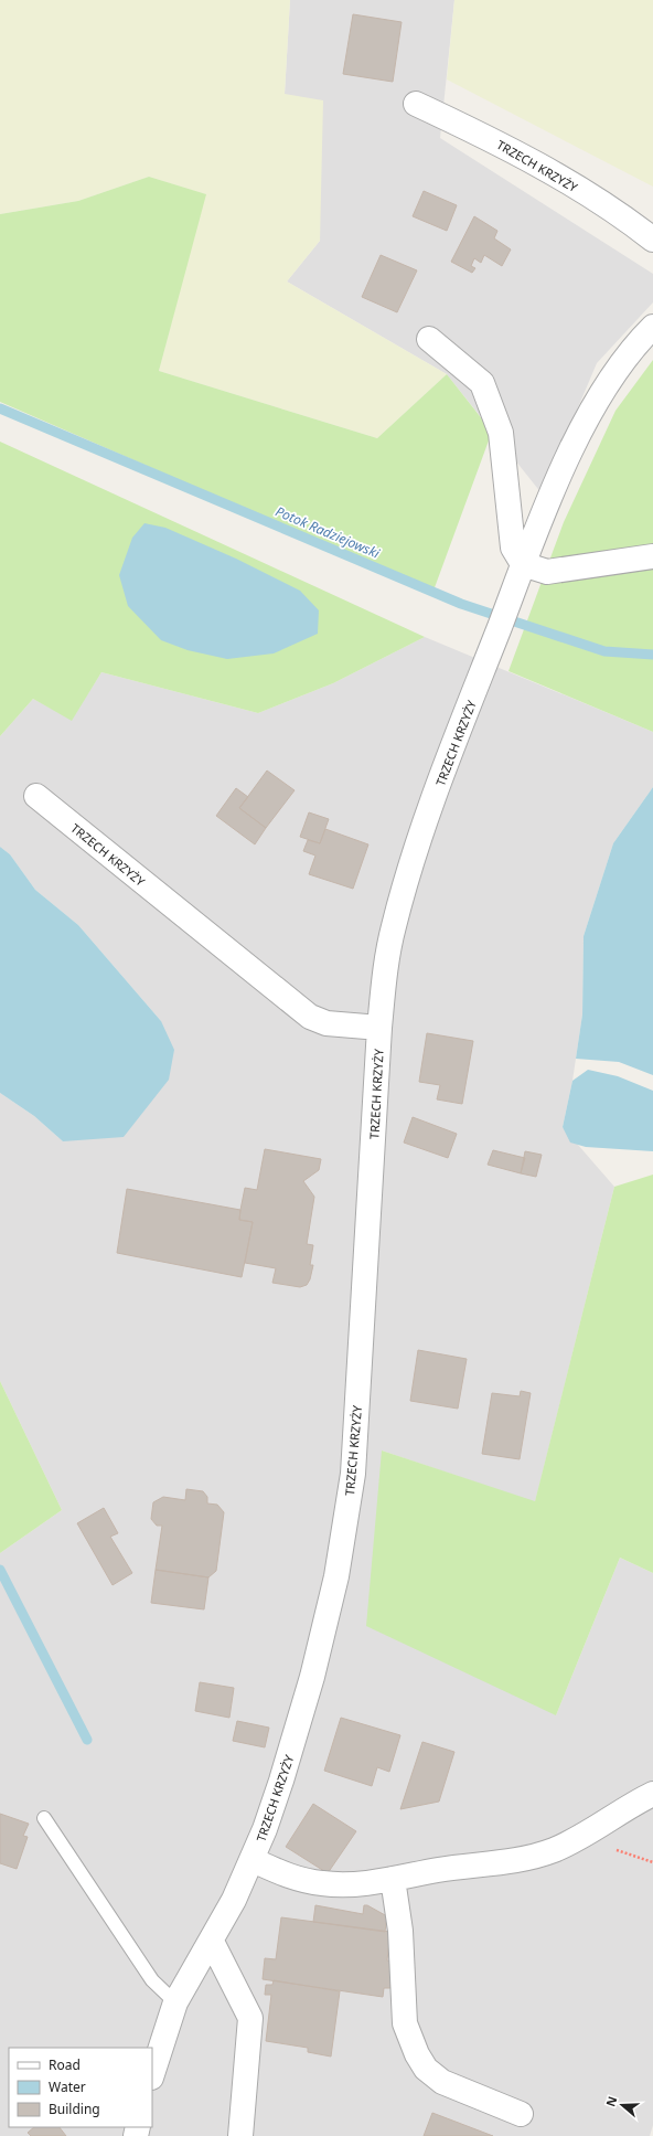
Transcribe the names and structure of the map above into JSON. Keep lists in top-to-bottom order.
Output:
{
  "streets": {
    "street": ["TRZECH KRZYŻY"]
  },
  "water": ["Potok Radziejowski"],
  "legend": ["Road", "Water", "Building"],
  "north": "left"
}
